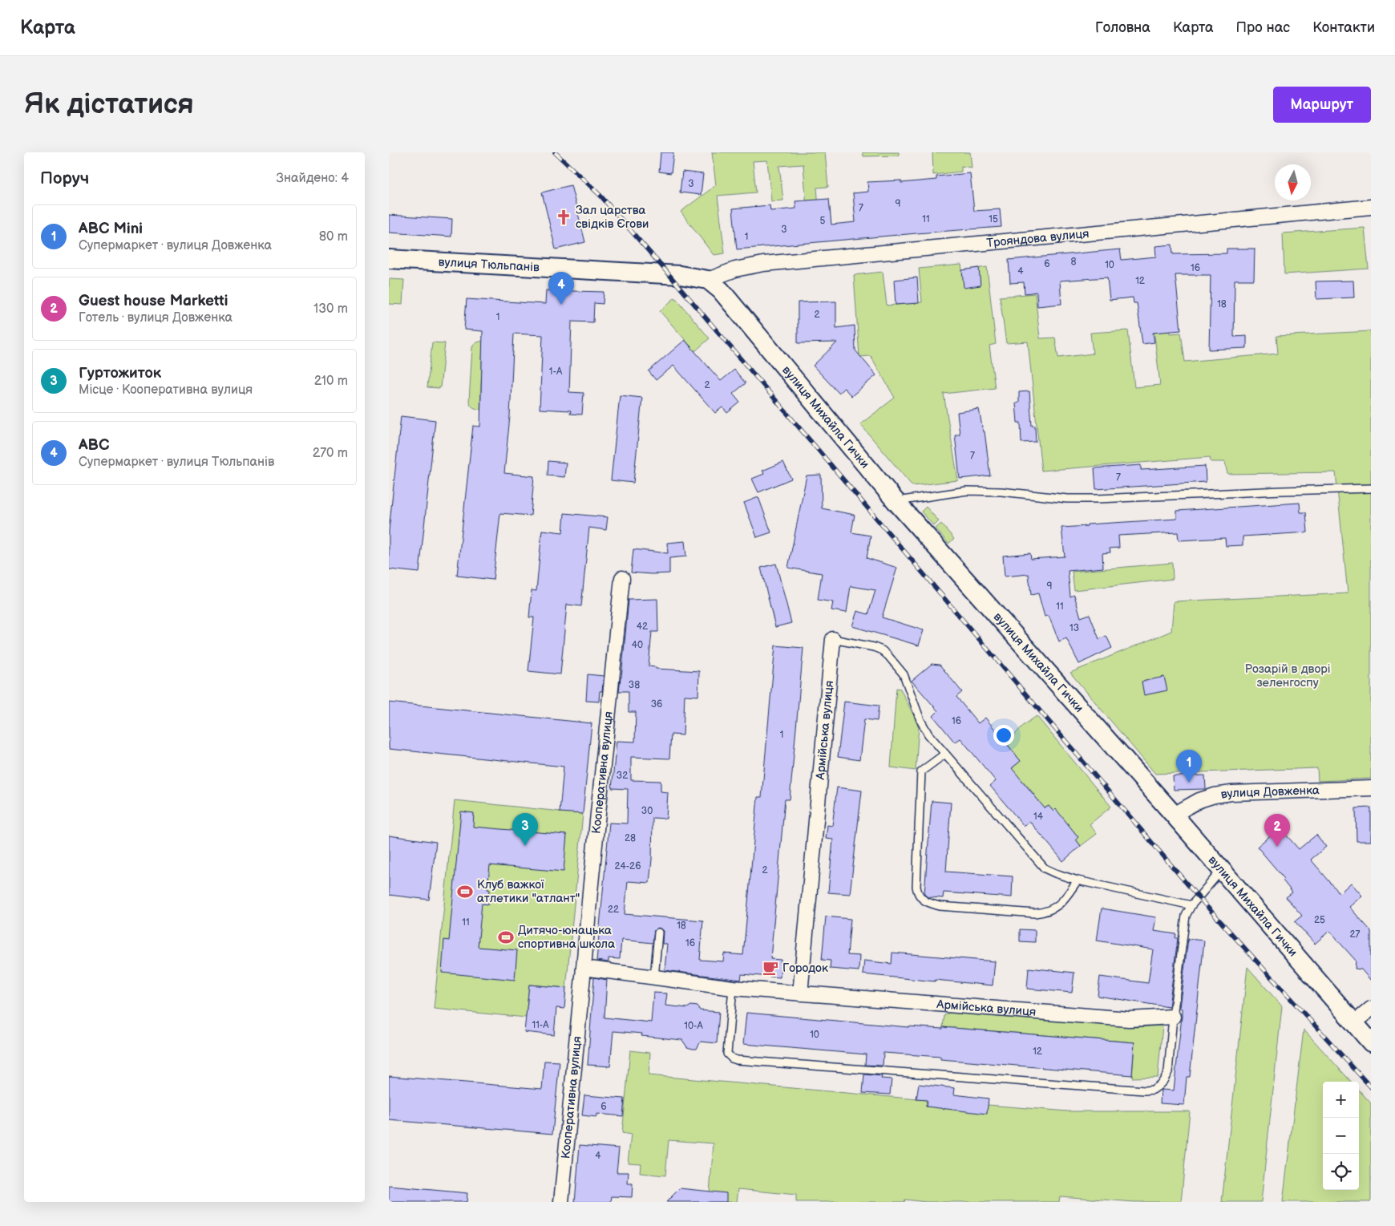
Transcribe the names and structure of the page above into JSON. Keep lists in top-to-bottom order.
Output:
{
  "streets": {
    "street": [
      "Трояндова вулиця",
      "вулиця Тюльпанів",
      "вулиця Михайла Гички",
      "Армійська вулиця",
      "Кооперативна вулиця",
      "вулиця Довженка"
    ]
  },
  "crossings": [
    ["Трояндова вулиця", "вулиця Тюльпанів"],
    ["Трояндова вулиця", "вулиця Михайла Гички"],
    ["вулиця Тюльпанів", "вулиця Михайла Гички"],
    ["вулиця Михайла Гички", "вулиця Довженка"]
  ],
  "parks": ["Розарій в дворі зеленгоспу"],
  "places": {
    "church": ["Зал царства свідків Єгови"],
    "sports": ["Клуб важкої атлетики \"атлант\"", "Дитячо-юнацька спортивна школа"],
    "cafe": ["Городок"]
  },
  "house_numbers": [
    "3",
    "9",
    "7",
    "11",
    "15",
    "5",
    "3",
    "1",
    "8",
    "6",
    "10",
    "16",
    "4",
    "12",
    "18",
    "2",
    "1",
    "1-А",
    "2",
    "7",
    "7",
    "9",
    "11",
    "42",
    "13",
    "40",
    "38",
    "36",
    "16",
    "1",
    "32",
    "30",
    "14",
    "28",
    "24-26",
    "2",
    "22",
    "25",
    "11",
    "18",
    "27",
    "16",
    "11-А",
    "10-А",
    "10",
    "12",
    "6",
    "4"
  ],
  "north": "bottom",
  "page": {
    "header": "Карта",
    "nav": [
      "Головна",
      "Карта",
      "Про нас",
      "Контакти"
    ],
    "buttons": "Маршрут",
    "title": "Як дістатися",
    "heading": ["Поруч", "Знайдено: 4"],
    "list": [
      {
        "mark": "1",
        "name": "ABC Mini",
        "note": "Супермаркет · вулиця Довженка",
        "value": "80 m"
      },
      {
        "mark": "2",
        "name": "Guest house Marketti",
        "note": "Готель · вулиця Довженка",
        "value": "130 m"
      },
      {
        "mark": "3",
        "name": "Гуртожиток",
        "note": "Місце · Кооперативна вулиця",
        "value": "210 m"
      },
      {
        "mark": "4",
        "name": "ABC",
        "note": "Супермаркет · вулиця Тюльпанів",
        "value": "270 m"
      }
    ],
    "pins": [
      "4",
      "1",
      "3",
      "2"
    ],
    "map_buttons": ["+", "−"]
  }
}
